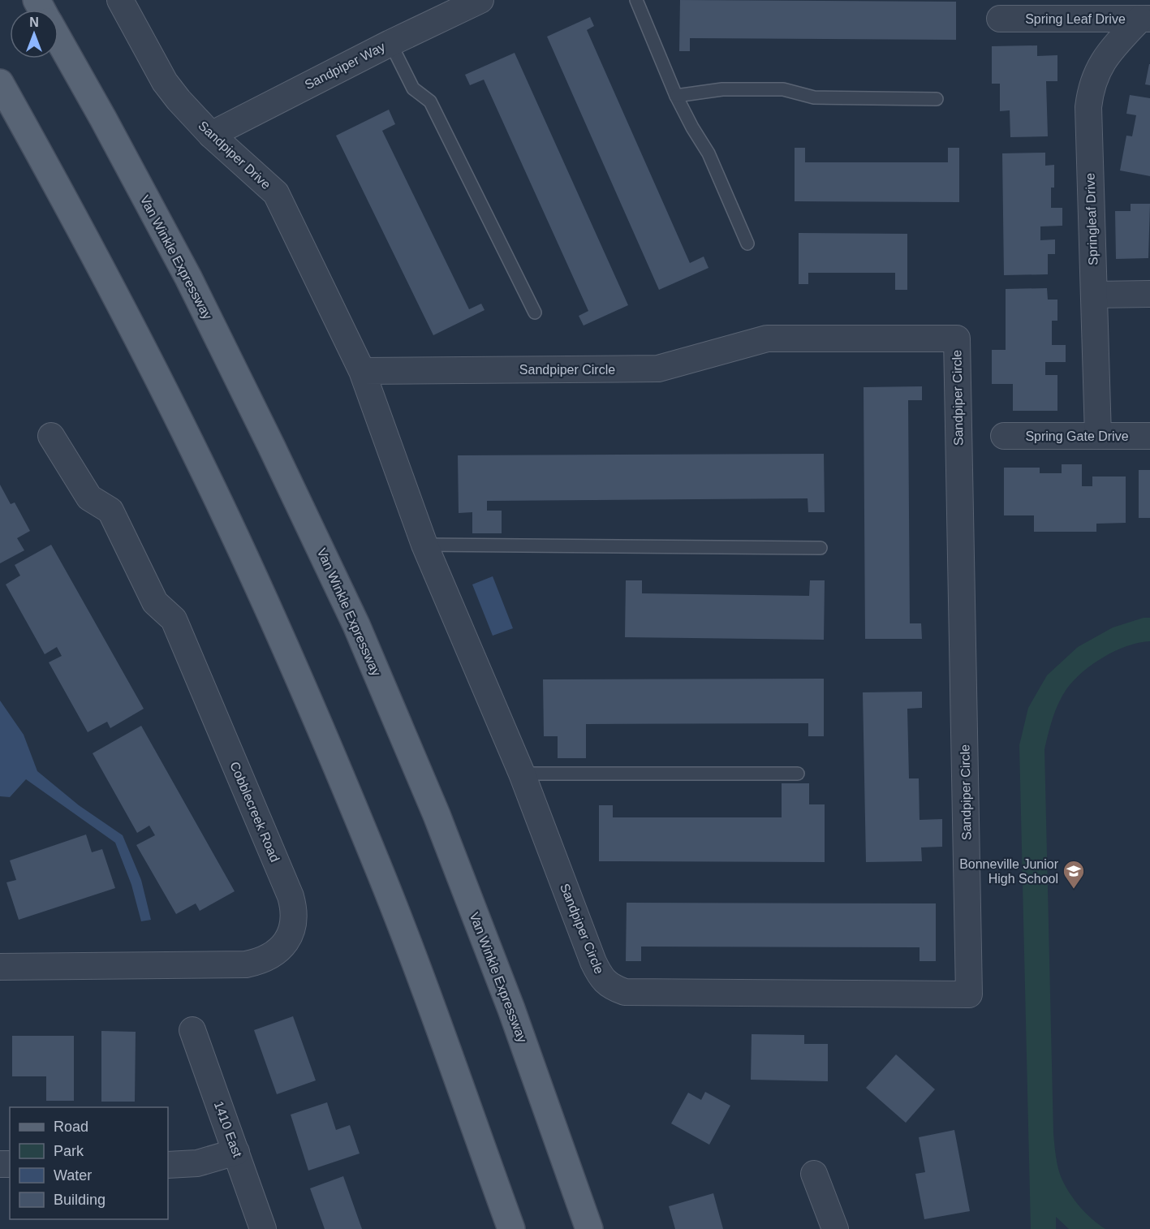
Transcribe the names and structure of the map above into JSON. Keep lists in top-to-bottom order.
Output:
{
  "streets": {
    "main road": ["Van Winkle Expressway"],
    "street": [
      "Spring Leaf Drive",
      "Sandpiper Way",
      "Sandpiper Drive",
      "Springleaf Drive",
      "Sandpiper Circle",
      "Spring Gate Drive",
      "Cobblecreek Road",
      "1410 East"
    ]
  },
  "crossings": [
    ["Spring Leaf Drive", "Springleaf Drive"],
    ["Sandpiper Way", "Sandpiper Drive"],
    ["Sandpiper Drive", "Sandpiper Circle"],
    ["Springleaf Drive", "Spring Gate Drive"]
  ],
  "places": {
    "school or university": ["Bonneville Junior High School"]
  },
  "legend": [
    "Road",
    "Park",
    "Water",
    "Building"
  ],
  "north": "top"
}
